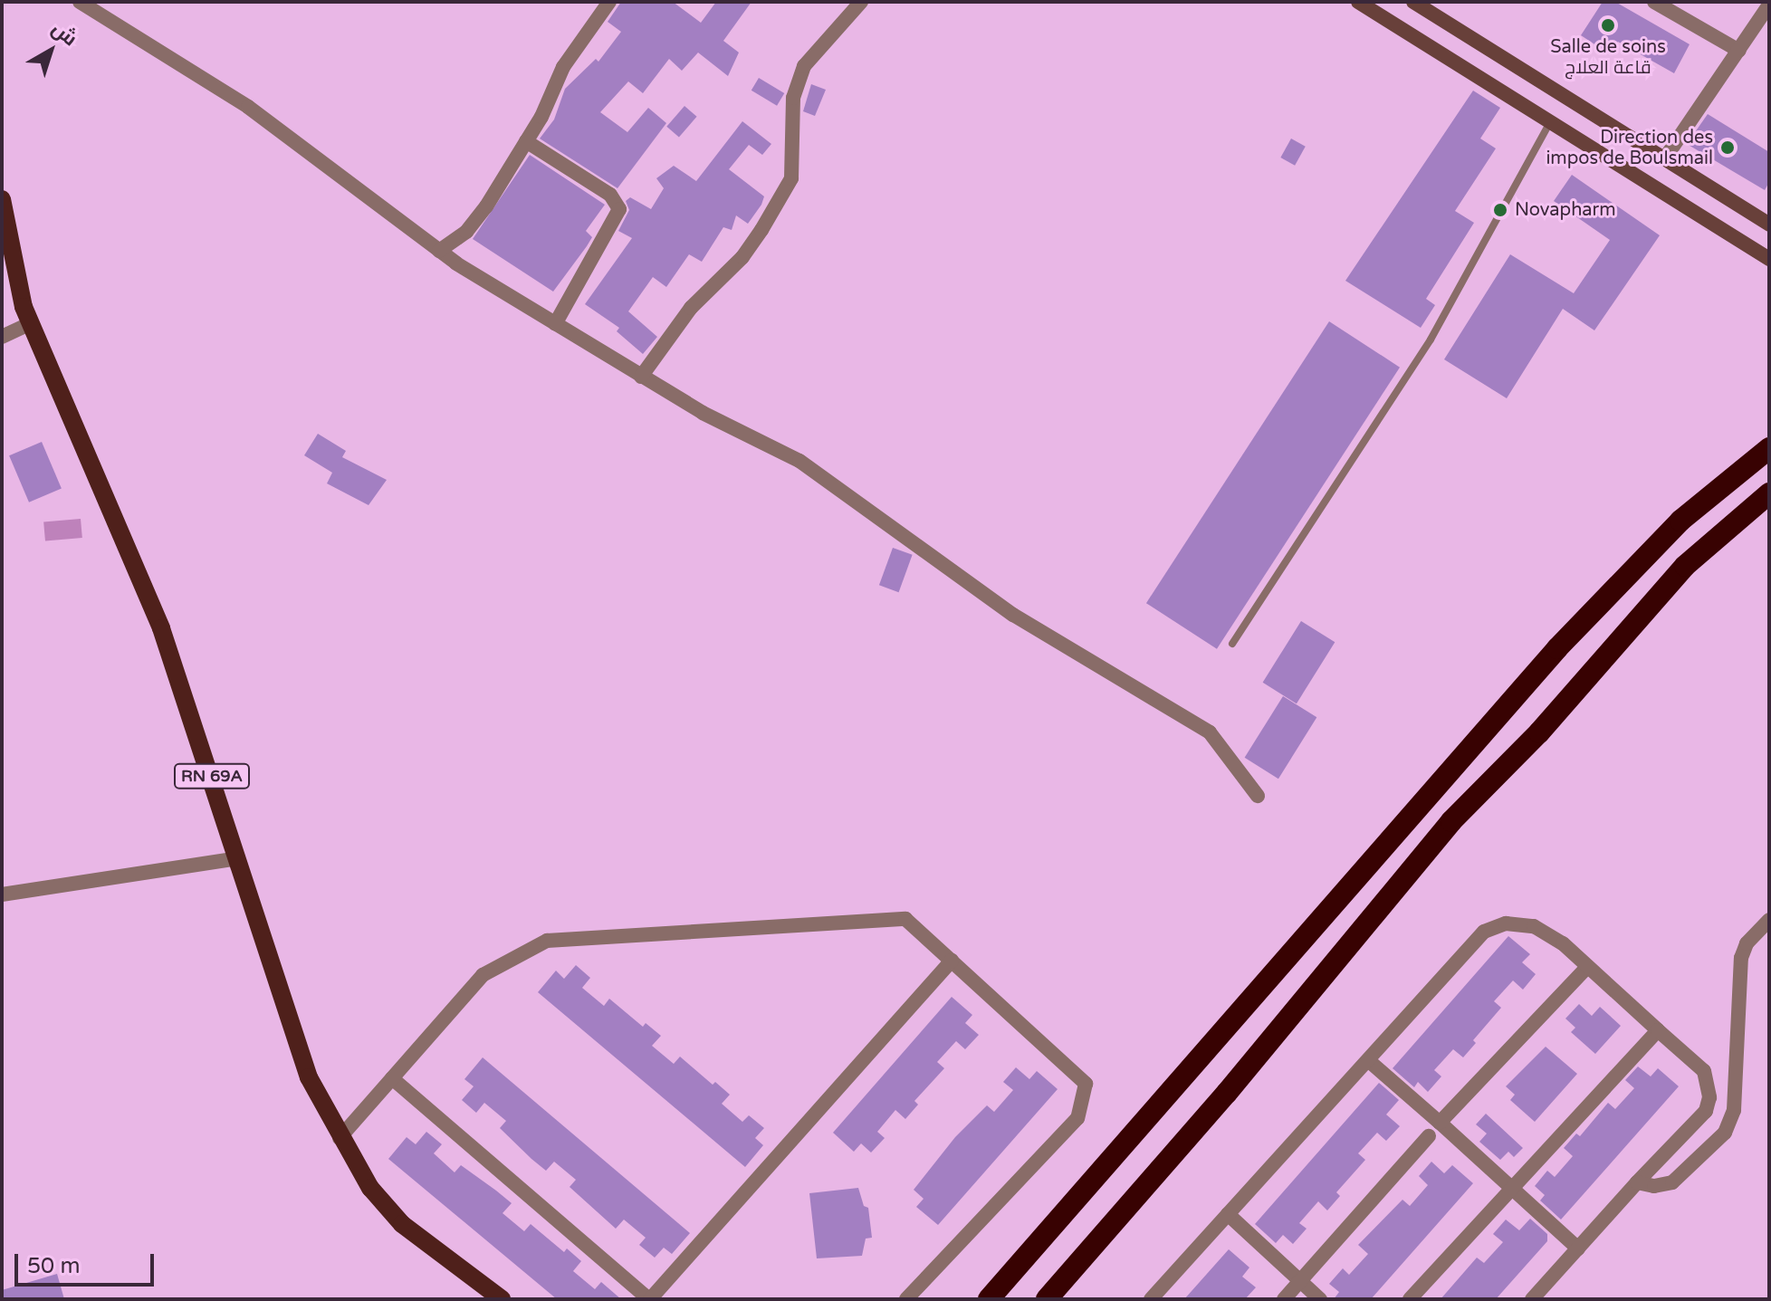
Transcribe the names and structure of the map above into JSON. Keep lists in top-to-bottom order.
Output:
{
  "streets": {
    "main road": ["RN 69A"]
  },
  "places": ["Salle de soins قاعة العلاج", "Direction des impos de BouIsmail", "Novapharm"],
  "scale_bar": "50 m",
  "north": "top right"
}
